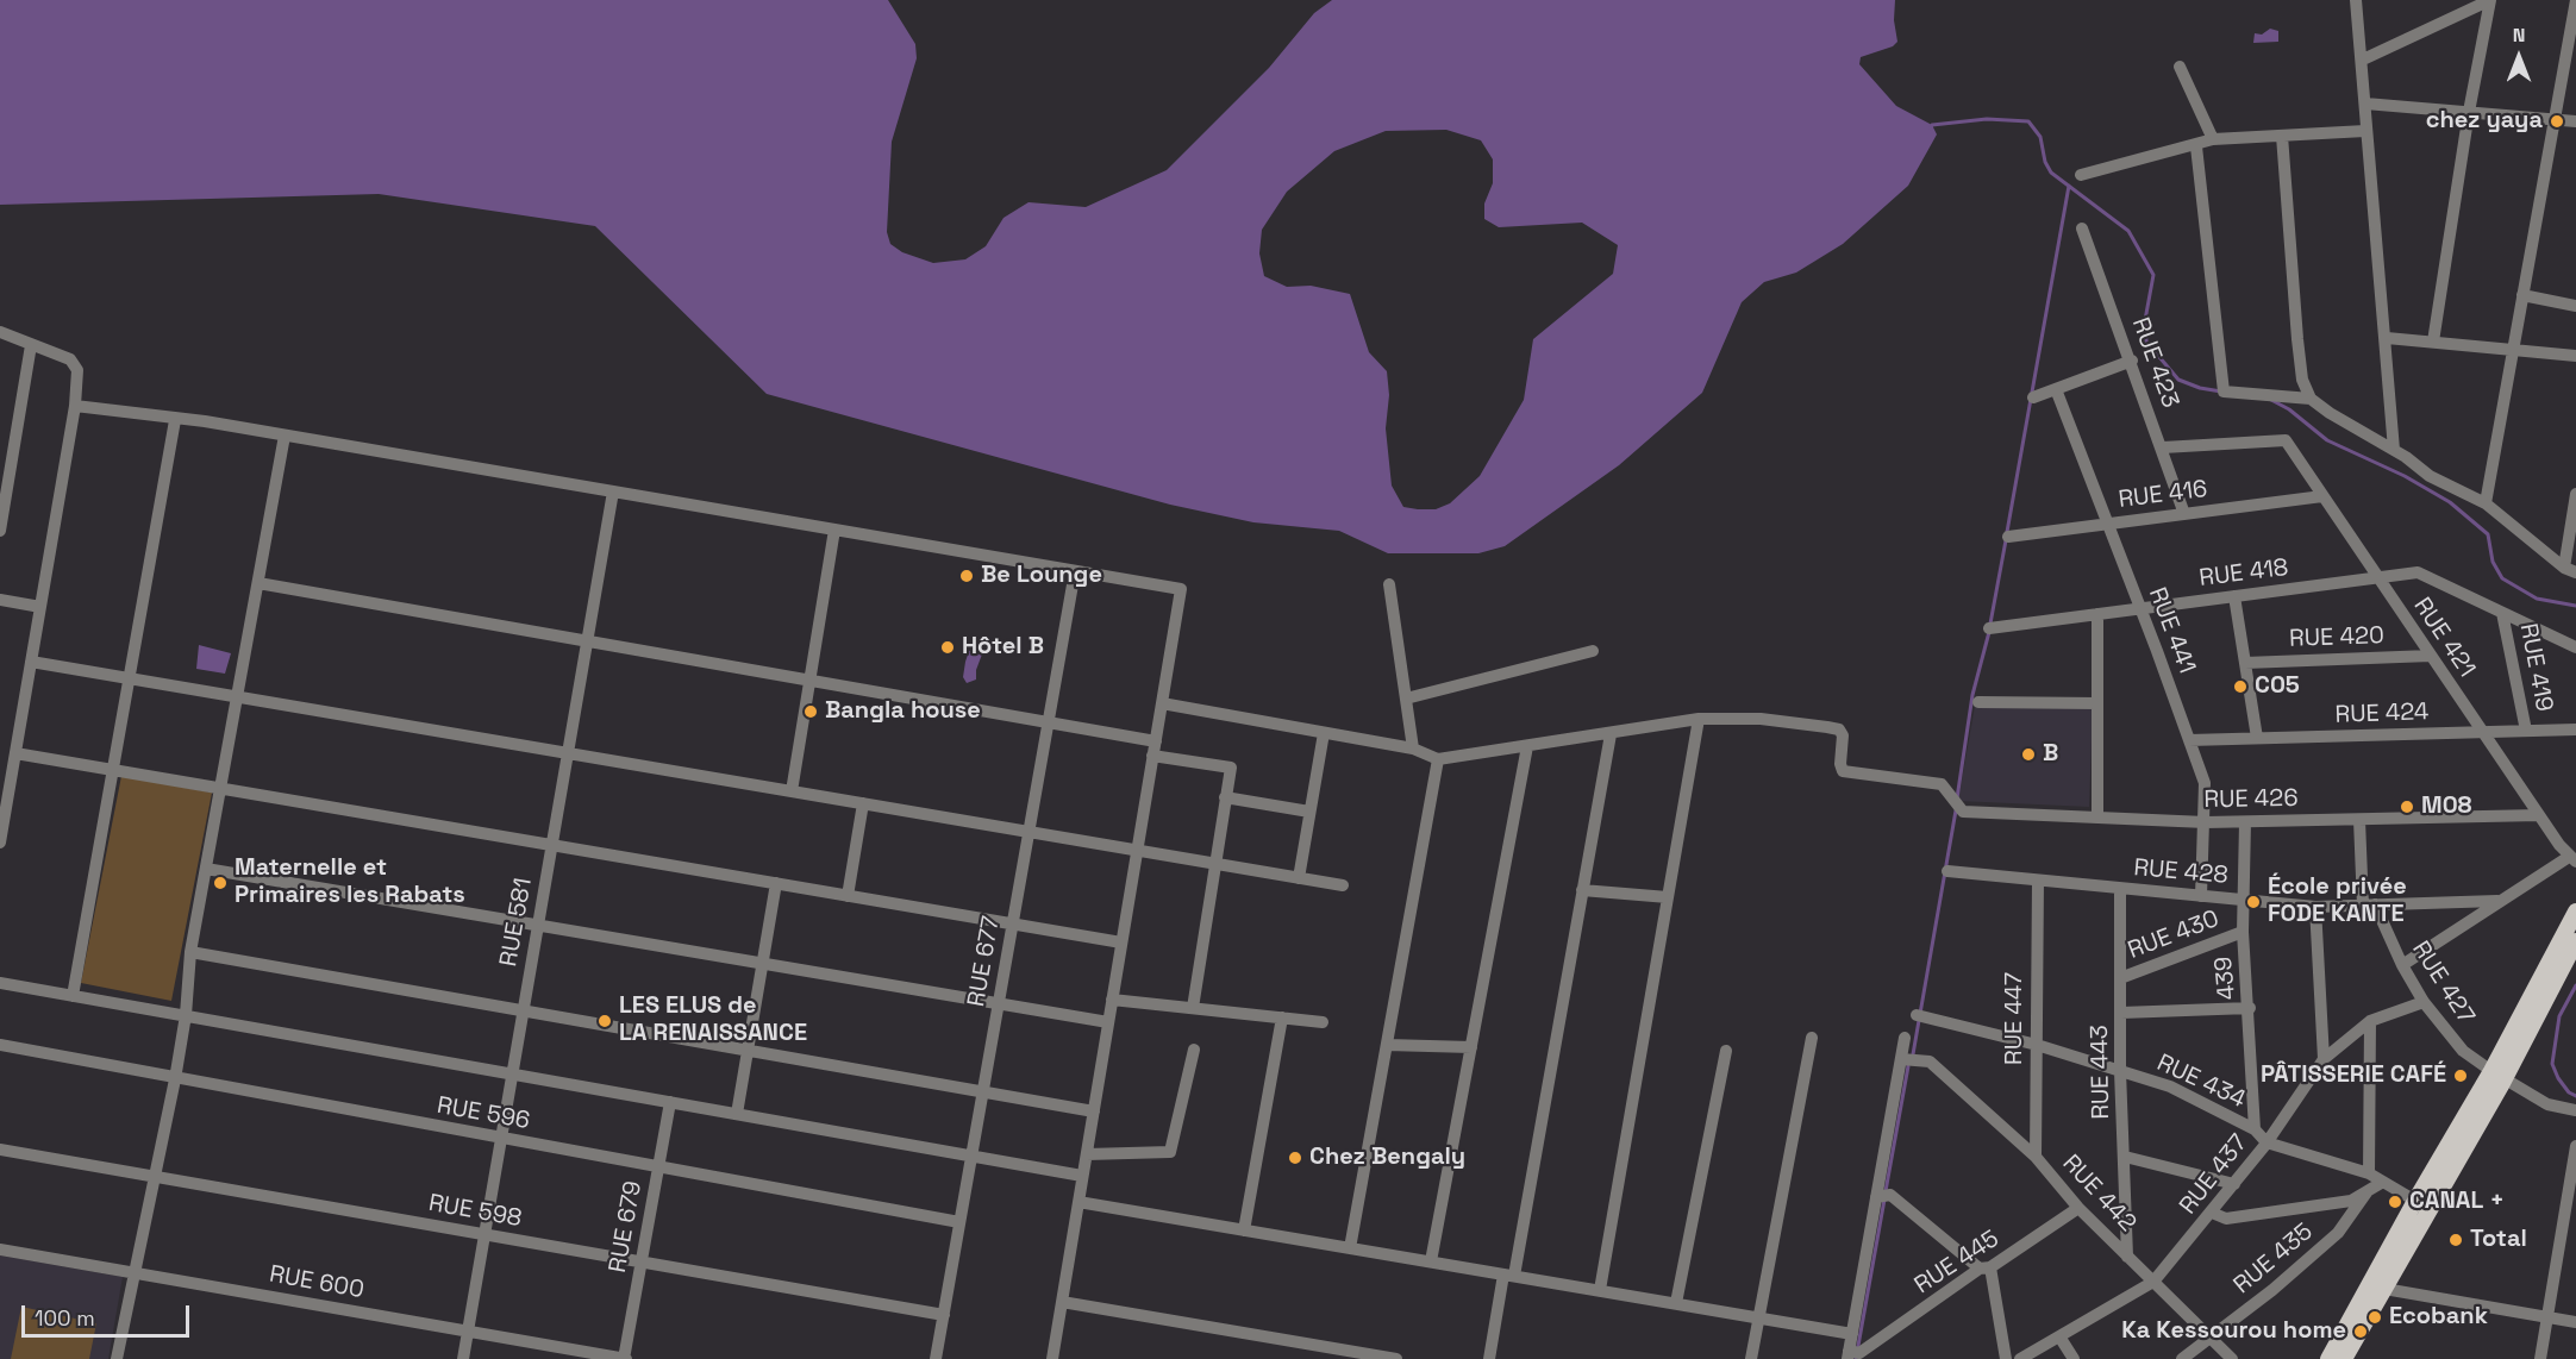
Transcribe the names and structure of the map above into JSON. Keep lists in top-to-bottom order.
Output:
{
  "streets": {
    "street": [
      "RUE 423",
      "RUE 416",
      "RUE 418",
      "RUE 441",
      "RUE 420",
      "RUE 421",
      "RUE 419",
      "RUE 424",
      "RUE 426",
      "RUE 428",
      "RUE 581",
      "RUE 430",
      "RUE 677",
      "439",
      "RUE 427",
      "RUE 447",
      "RUE 443",
      "RUE 434",
      "RUE 596",
      "RUE 437",
      "RUE 442",
      "RUE 598",
      "RUE 679",
      "RUE 435",
      "RUE 445",
      "RUE 600"
    ]
  },
  "crossings": [
    ["RUE 423", "RUE 416"],
    ["RUE 423", "RUE 421"],
    ["RUE 416", "RUE 441"],
    ["RUE 416", "RUE 421"],
    ["RUE 418", "RUE 441"],
    ["RUE 418", "RUE 421"],
    ["RUE 418", "RUE 419"],
    ["RUE 441", "RUE 424"],
    ["RUE 441", "RUE 426"],
    ["RUE 441", "RUE 428"],
    ["RUE 420", "RUE 421"],
    ["RUE 421", "RUE 424"],
    ["RUE 421", "RUE 426"],
    ["RUE 421", "RUE 428"],
    ["RUE 419", "RUE 424"],
    ["RUE 426", "439"],
    ["RUE 426", "RUE 427"],
    ["RUE 428", "439"],
    ["RUE 428", "RUE 427"],
    ["RUE 428", "RUE 447"],
    ["RUE 428", "RUE 443"],
    ["RUE 581", "RUE 596"],
    ["RUE 581", "RUE 598"],
    ["RUE 581", "RUE 600"],
    ["RUE 430", "439"],
    ["RUE 430", "RUE 443"],
    ["RUE 677", "RUE 596"],
    ["RUE 677", "RUE 598"],
    ["439", "RUE 434"],
    ["RUE 427", "RUE 437"],
    ["RUE 447", "RUE 434"],
    ["RUE 447", "RUE 442"],
    ["RUE 443", "RUE 434"],
    ["RUE 443", "RUE 442"],
    ["RUE 434", "RUE 437"],
    ["RUE 596", "RUE 679"],
    ["RUE 437", "RUE 442"],
    ["RUE 442", "RUE 435"],
    ["RUE 442", "RUE 445"],
    ["RUE 598", "RUE 679"],
    ["RUE 679", "RUE 600"]
  ],
  "places": [
    "chez yaya",
    "Be Lounge",
    "Hôtel B",
    "C05",
    "Bangla house",
    "B",
    "M08",
    "Maternelle et Primaires les Rabats",
    "École privée FODE KANTE",
    "LES ELUS de LA RENAISSANCE",
    "PÂTISSERIE CAFÉ",
    "Chez Bengaly",
    "CANAL +",
    "Total",
    "Ecobank",
    "Ka Kessourou home"
  ],
  "scale_bar": "100 m",
  "north": "top"
}
